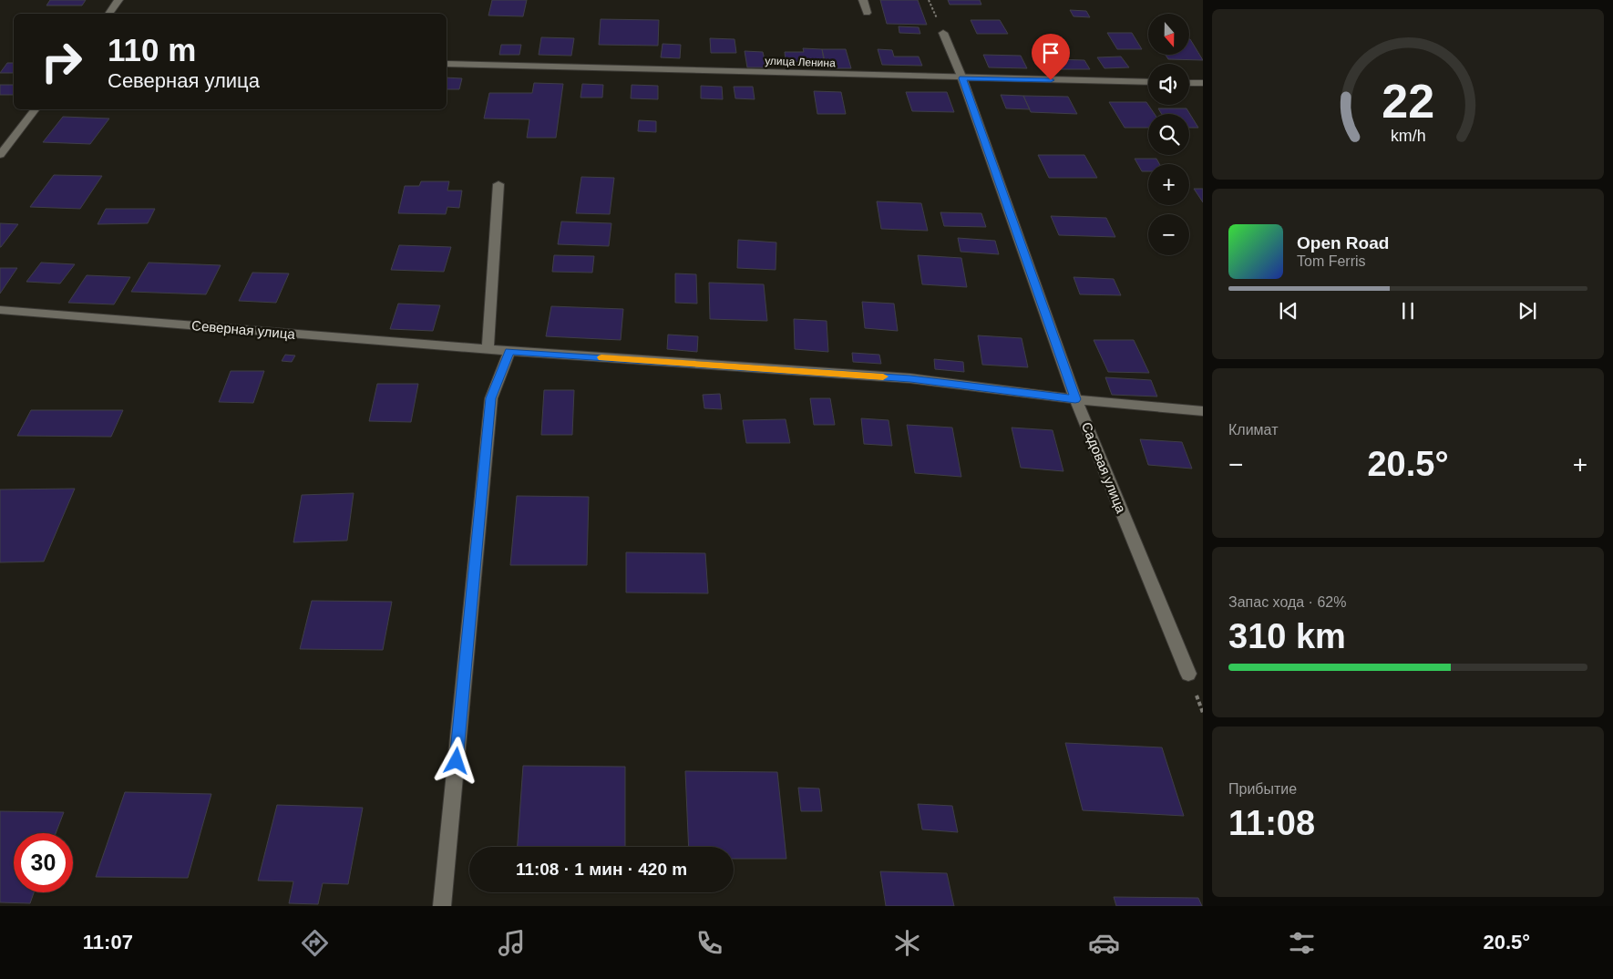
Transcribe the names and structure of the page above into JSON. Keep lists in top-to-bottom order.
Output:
{
  "streets": {
    "street": ["улица Ленина", "Северная улица", "Садовая улица"]
  },
  "crossings": [
    ["улица Ленина", "Садовая улица"],
    ["Северная улица", "Садовая улица"]
  ],
  "north": "bottom",
  "page": {
    "map_buttons": ["+", "−"],
    "turn": ["110 m", "Северная улица"],
    "song": ["Open Road", "Tom Ferris"],
    "tile": [
      "Климат",
      ["Запас хода · 62%", "310 km"],
      ["Прибытие", "11:08"]
    ],
    "heat": ["−", "20.5°", "+"],
    "limit": "30",
    "trip": "11:08 · 1 мин · 420 m",
    "tabs": ["11:07", "20.5°"],
    "gauge": ["22", "km/h"]
  }
}
